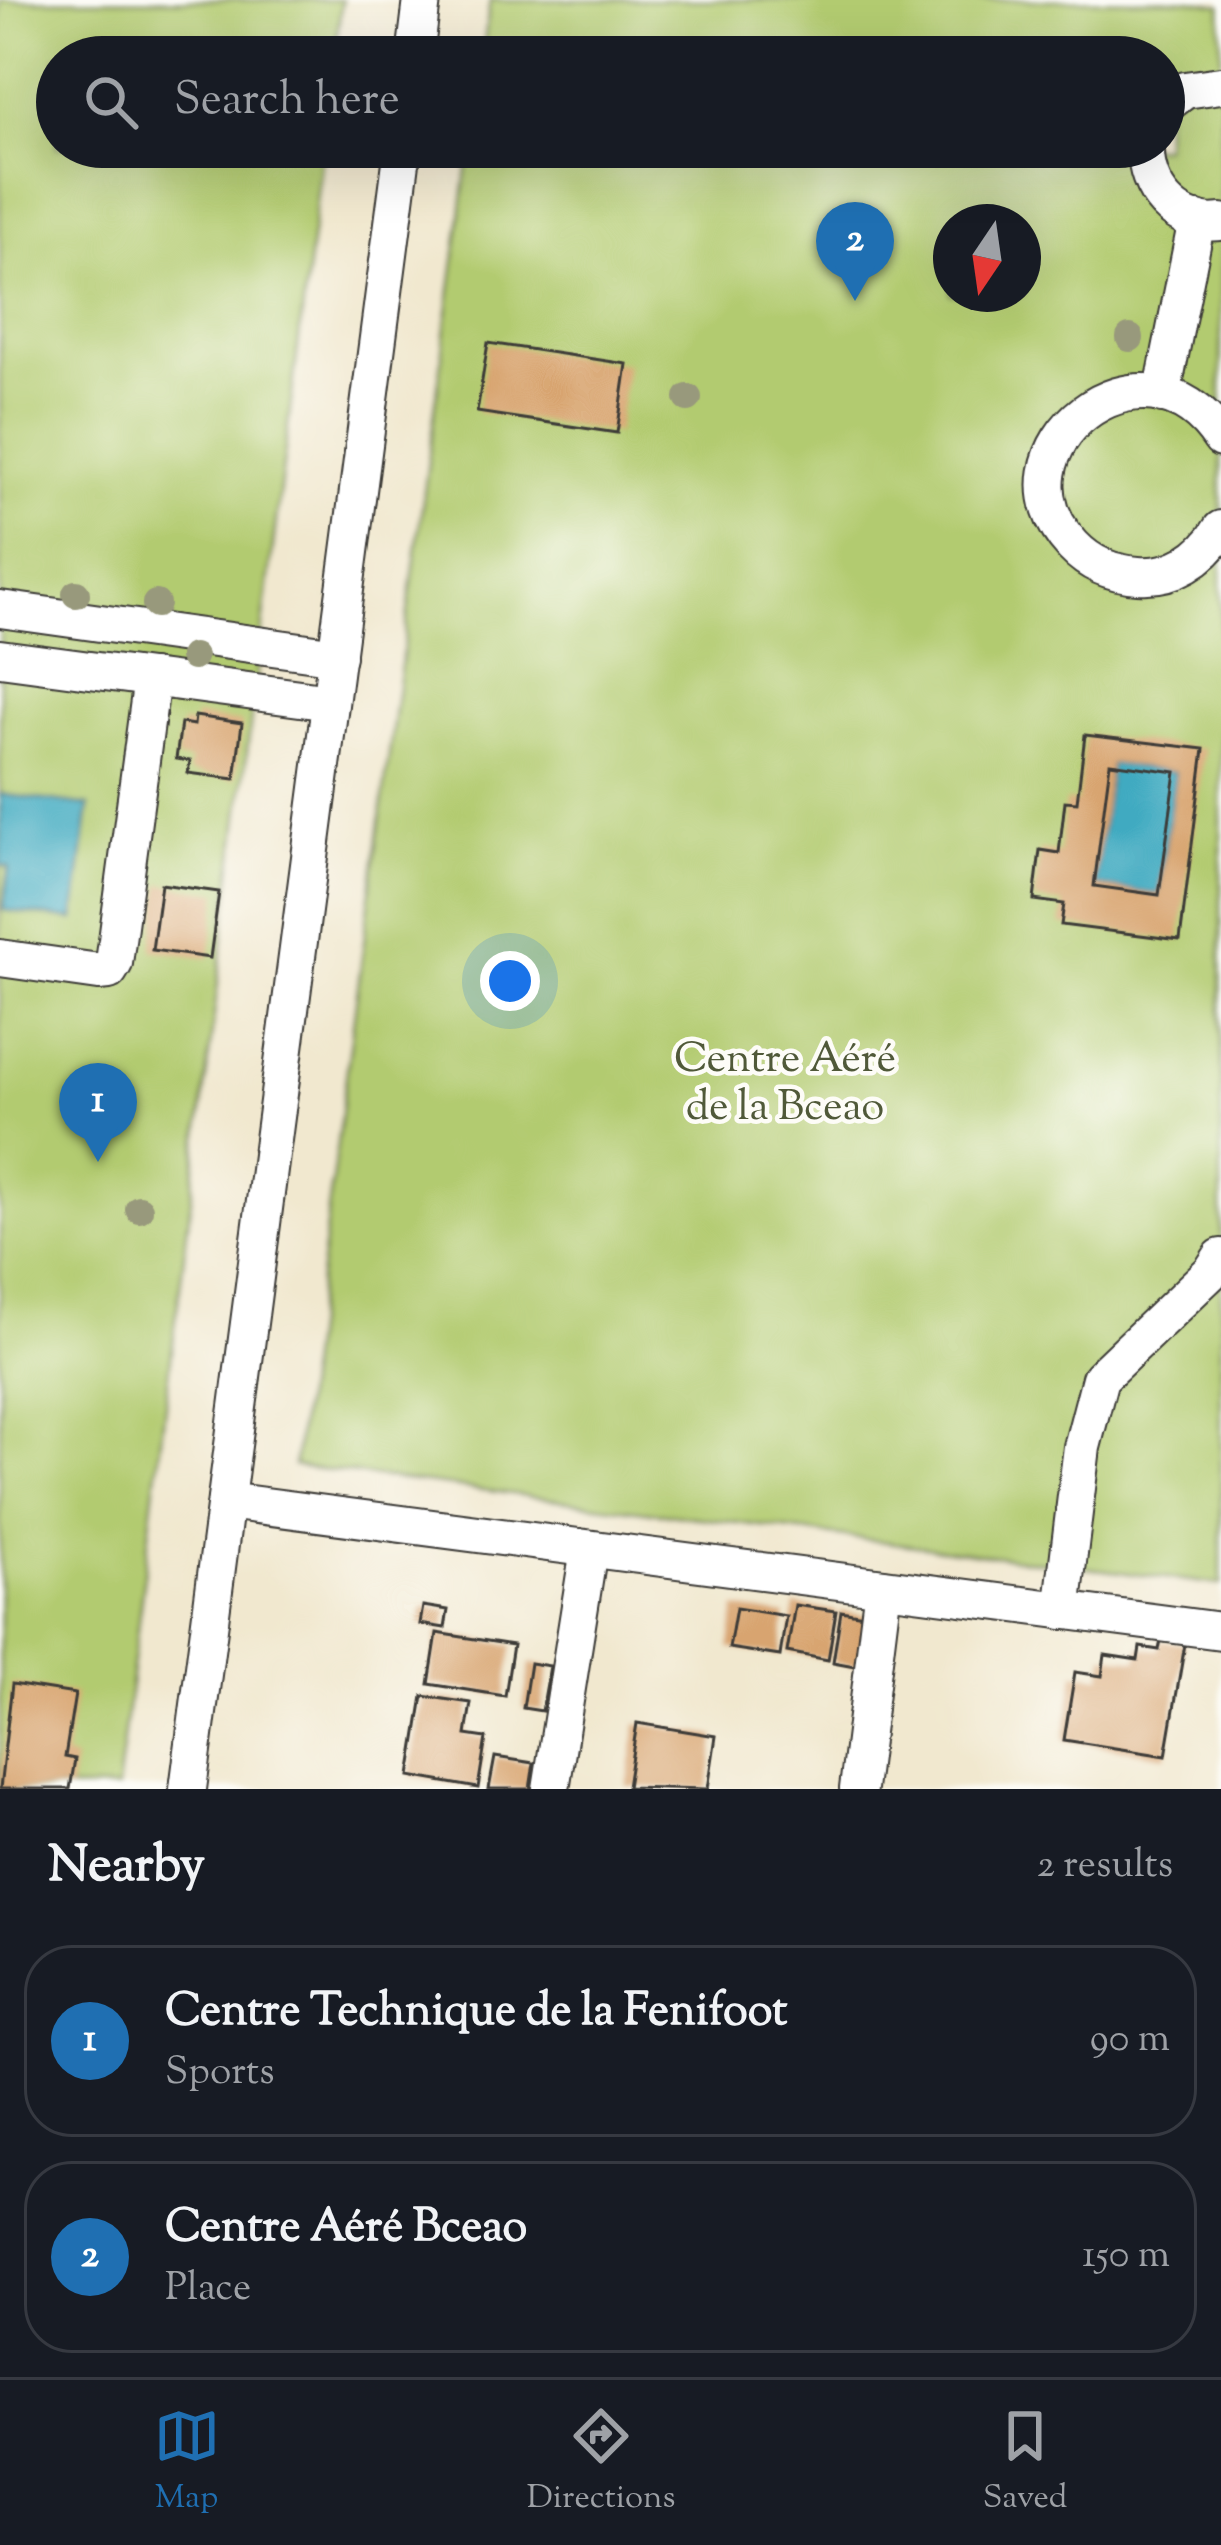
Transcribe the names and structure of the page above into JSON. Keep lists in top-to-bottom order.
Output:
{
  "parks": ["Centre Aéré de la Bceao"],
  "north": "bottom",
  "page": {
    "search": "Search here",
    "pins": ["2", "1"],
    "heading": ["Nearby", "2 results"],
    "list": [
      {
        "mark": "1",
        "name": "Centre Technique de la Fenifoot",
        "note": "Sports",
        "value": "90 m"
      },
      {
        "mark": "2",
        "name": "Centre Aéré Bceao",
        "note": "Place",
        "value": "150 m"
      }
    ],
    "nav": ["Map", "Directions", "Saved"]
  }
}
